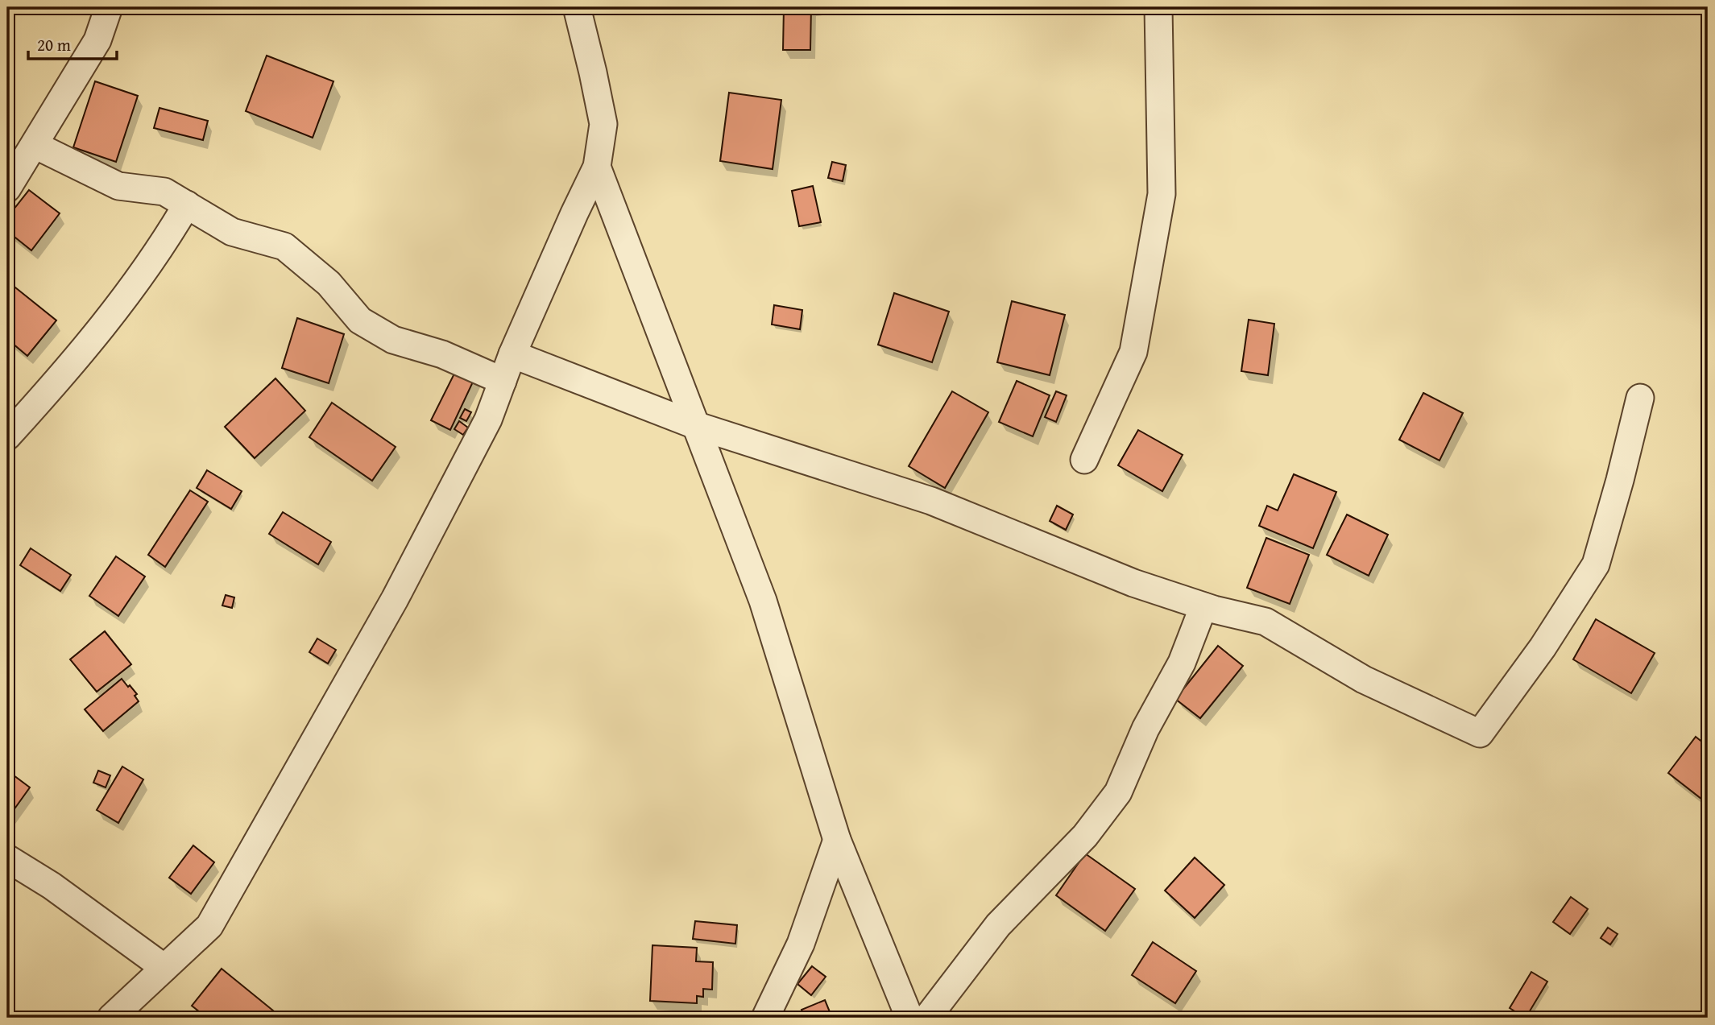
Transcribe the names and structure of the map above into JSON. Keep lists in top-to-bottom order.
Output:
{
  "scale_bar": "20 m"
}
